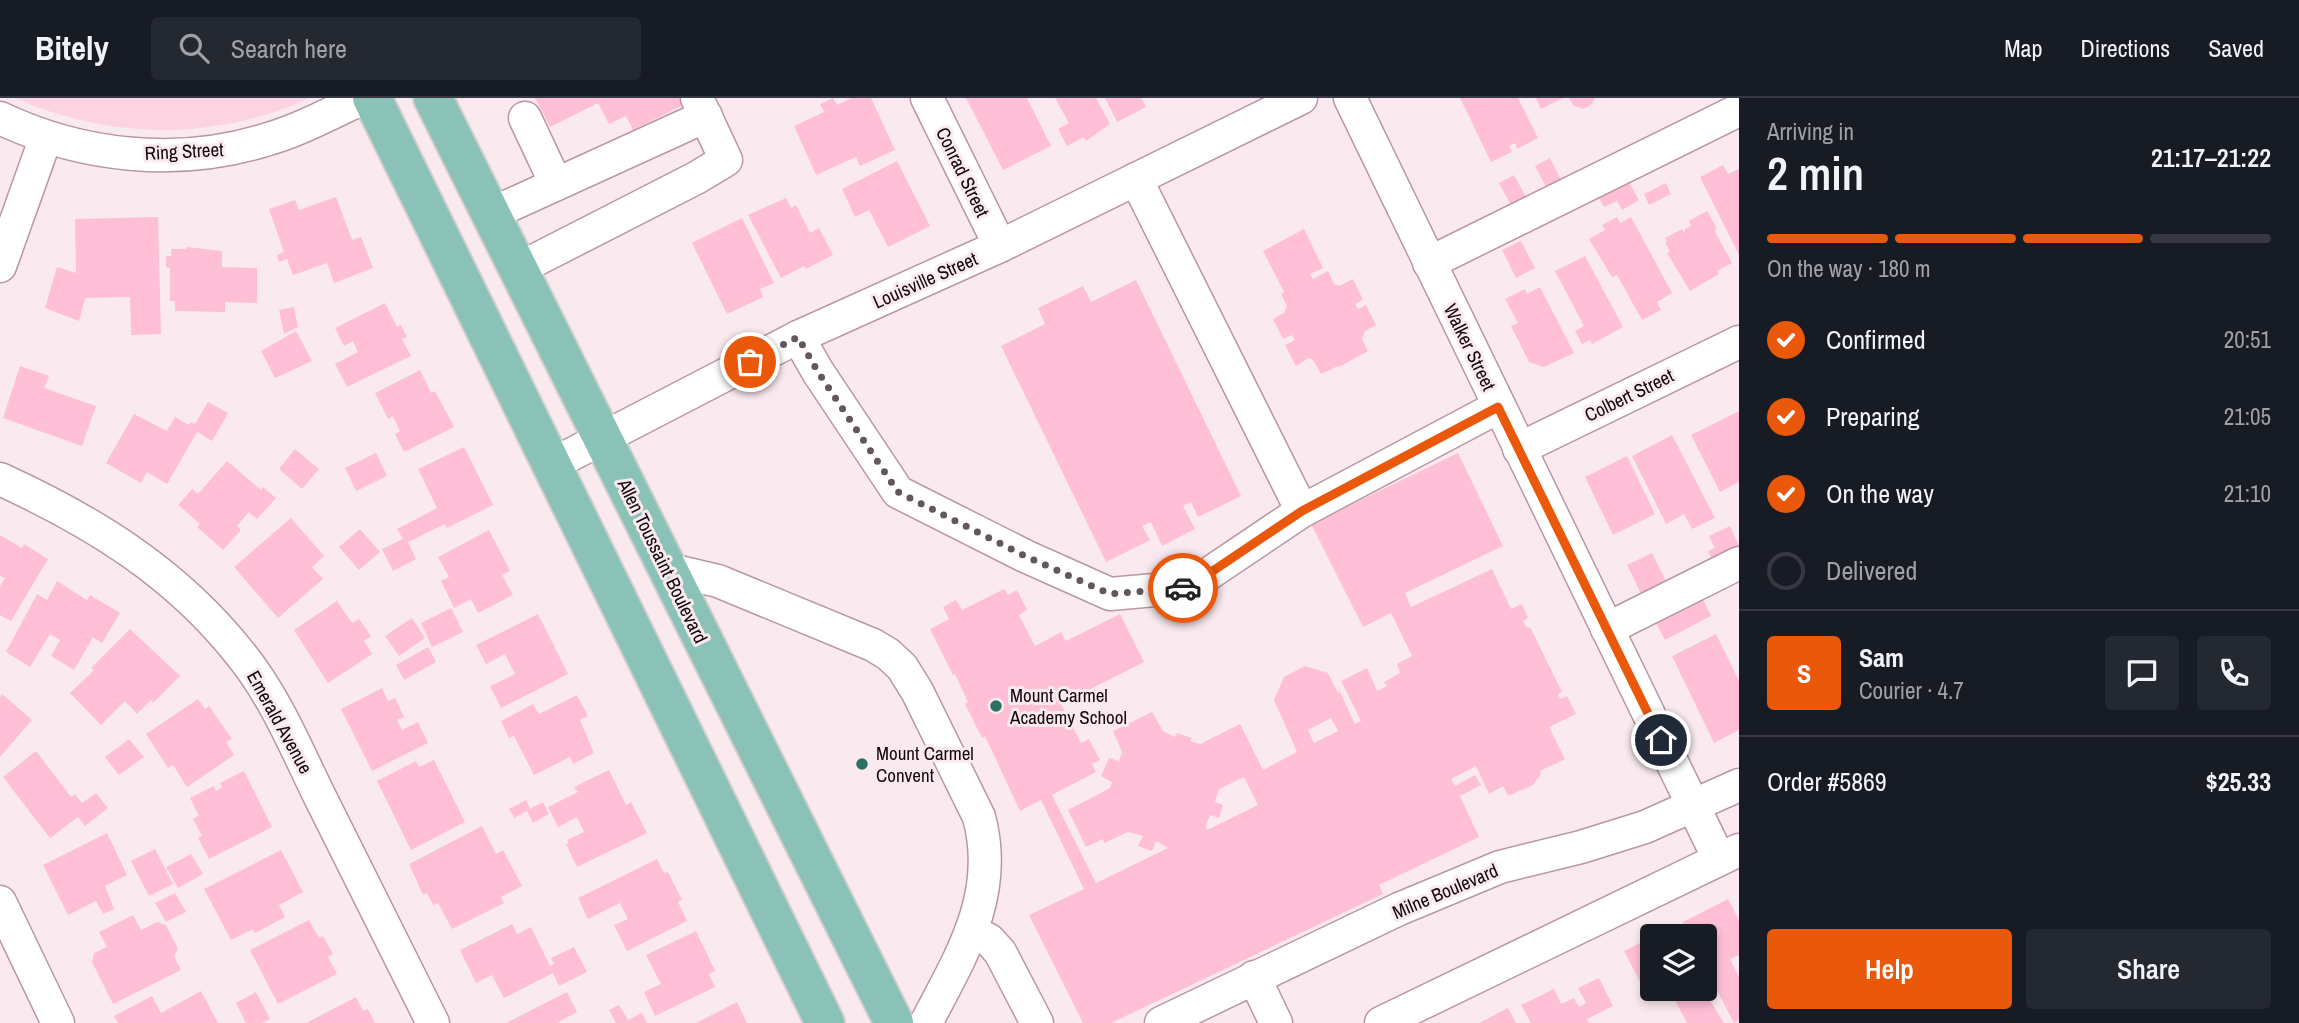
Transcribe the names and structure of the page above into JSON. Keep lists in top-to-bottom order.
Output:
{
  "streets": {
    "main road": ["Allen Toussaint Boulevard"],
    "street": [
      "Ring Street",
      "Conrad Street",
      "Louisville Street",
      "Walker Street",
      "Colbert Street",
      "Emerald Avenue",
      "Milne Boulevard"
    ]
  },
  "crossings": [
    ["Conrad Street", "Louisville Street"],
    ["Louisville Street", "Allen Toussaint Boulevard"],
    ["Walker Street", "Colbert Street"],
    ["Walker Street", "Milne Boulevard"]
  ],
  "places": ["Mount Carmel Academy School", "Mount Carmel Convent"],
  "page": {
    "header": "Bitely",
    "search": "Search here",
    "nav": ["Map", "Directions", "Saved"],
    "heading": ["2 min", "Arriving in", "21:17–21:22"],
    "panel": [
      "Sam",
      "Courier · 4.7",
      "Order #5869",
      "$25.33"
    ],
    "bar": "On the way · 180 m",
    "list": [
      ["Confirmed", "20:51"],
      ["Preparing", "21:05"],
      ["On the way", "21:10"],
      "Delivered"
    ],
    "round": "S",
    "buttons": ["Help", "Share"]
  }
}
